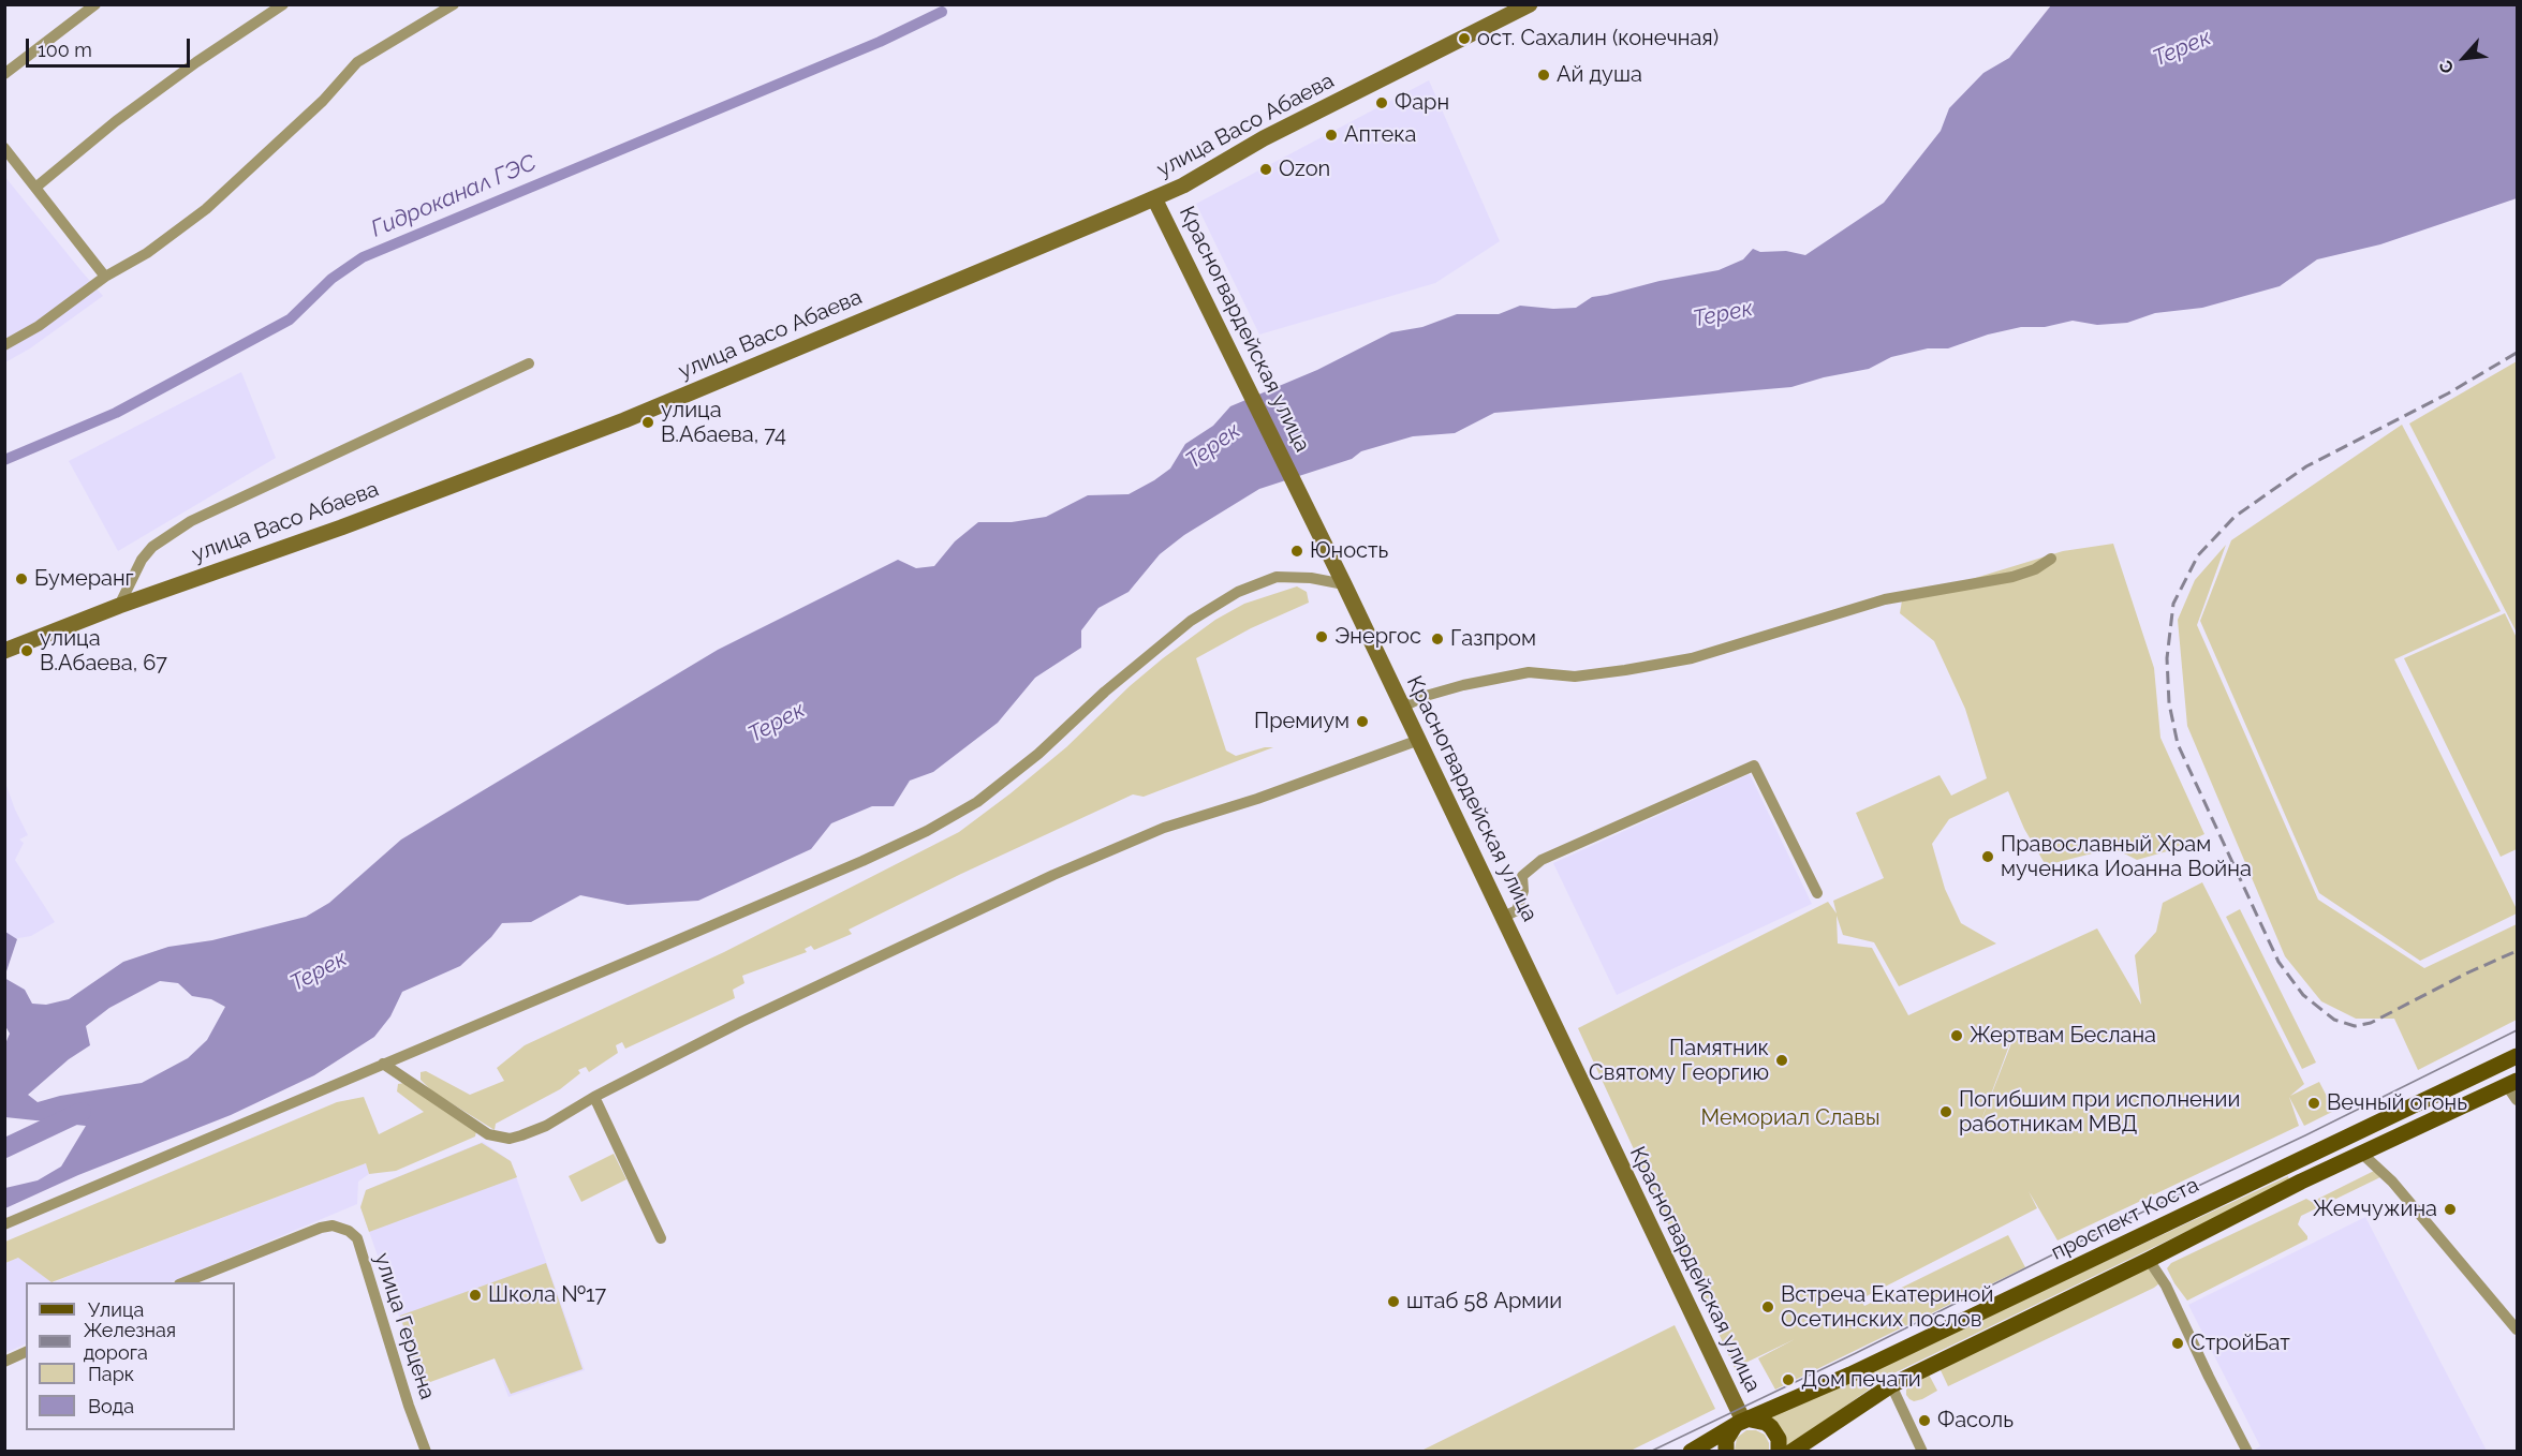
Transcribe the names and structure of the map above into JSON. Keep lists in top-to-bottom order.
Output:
{
  "streets": {
    "main road": ["улица Васо Абаева", "Красногвардейская улица", "проспект Коста"],
    "street": ["улица Герцена"]
  },
  "crossings": [
    ["улица Васо Абаева", "Красногвардейская улица"],
    ["Красногвардейская улица", "проспект Коста"]
  ],
  "water": ["Терек", "Гидроканал ГЭС"],
  "parks": ["Мемориал Славы"],
  "places": [
    "ост. Сахалин (конечная)",
    "Ай душа",
    "Фарн",
    "Аптека",
    "Ozon",
    "улица В.Абаева, 74",
    "Юность",
    "Бумеранг",
    "Энергос",
    "Газпром",
    "улица В.Абаева, 67",
    "Премиум",
    "Православный Храм мученика Иоанна Война",
    "Жертвам Беслана",
    "Памятник Святому Георгию",
    "Вечный огонь",
    "Погибшим при исполнении работникам МВД",
    "Жемчужина",
    "Школа №17",
    "штаб 58 Армии",
    "Встреча Екатериной Осетинских послов",
    "СтройБат",
    "Дом печати",
    "Фасоль"
  ],
  "legend": [
    "Улица",
    "Железная дорога",
    "Парк",
    "Вода"
  ],
  "scale_bar": "100 m",
  "north": "bottom left"
}
